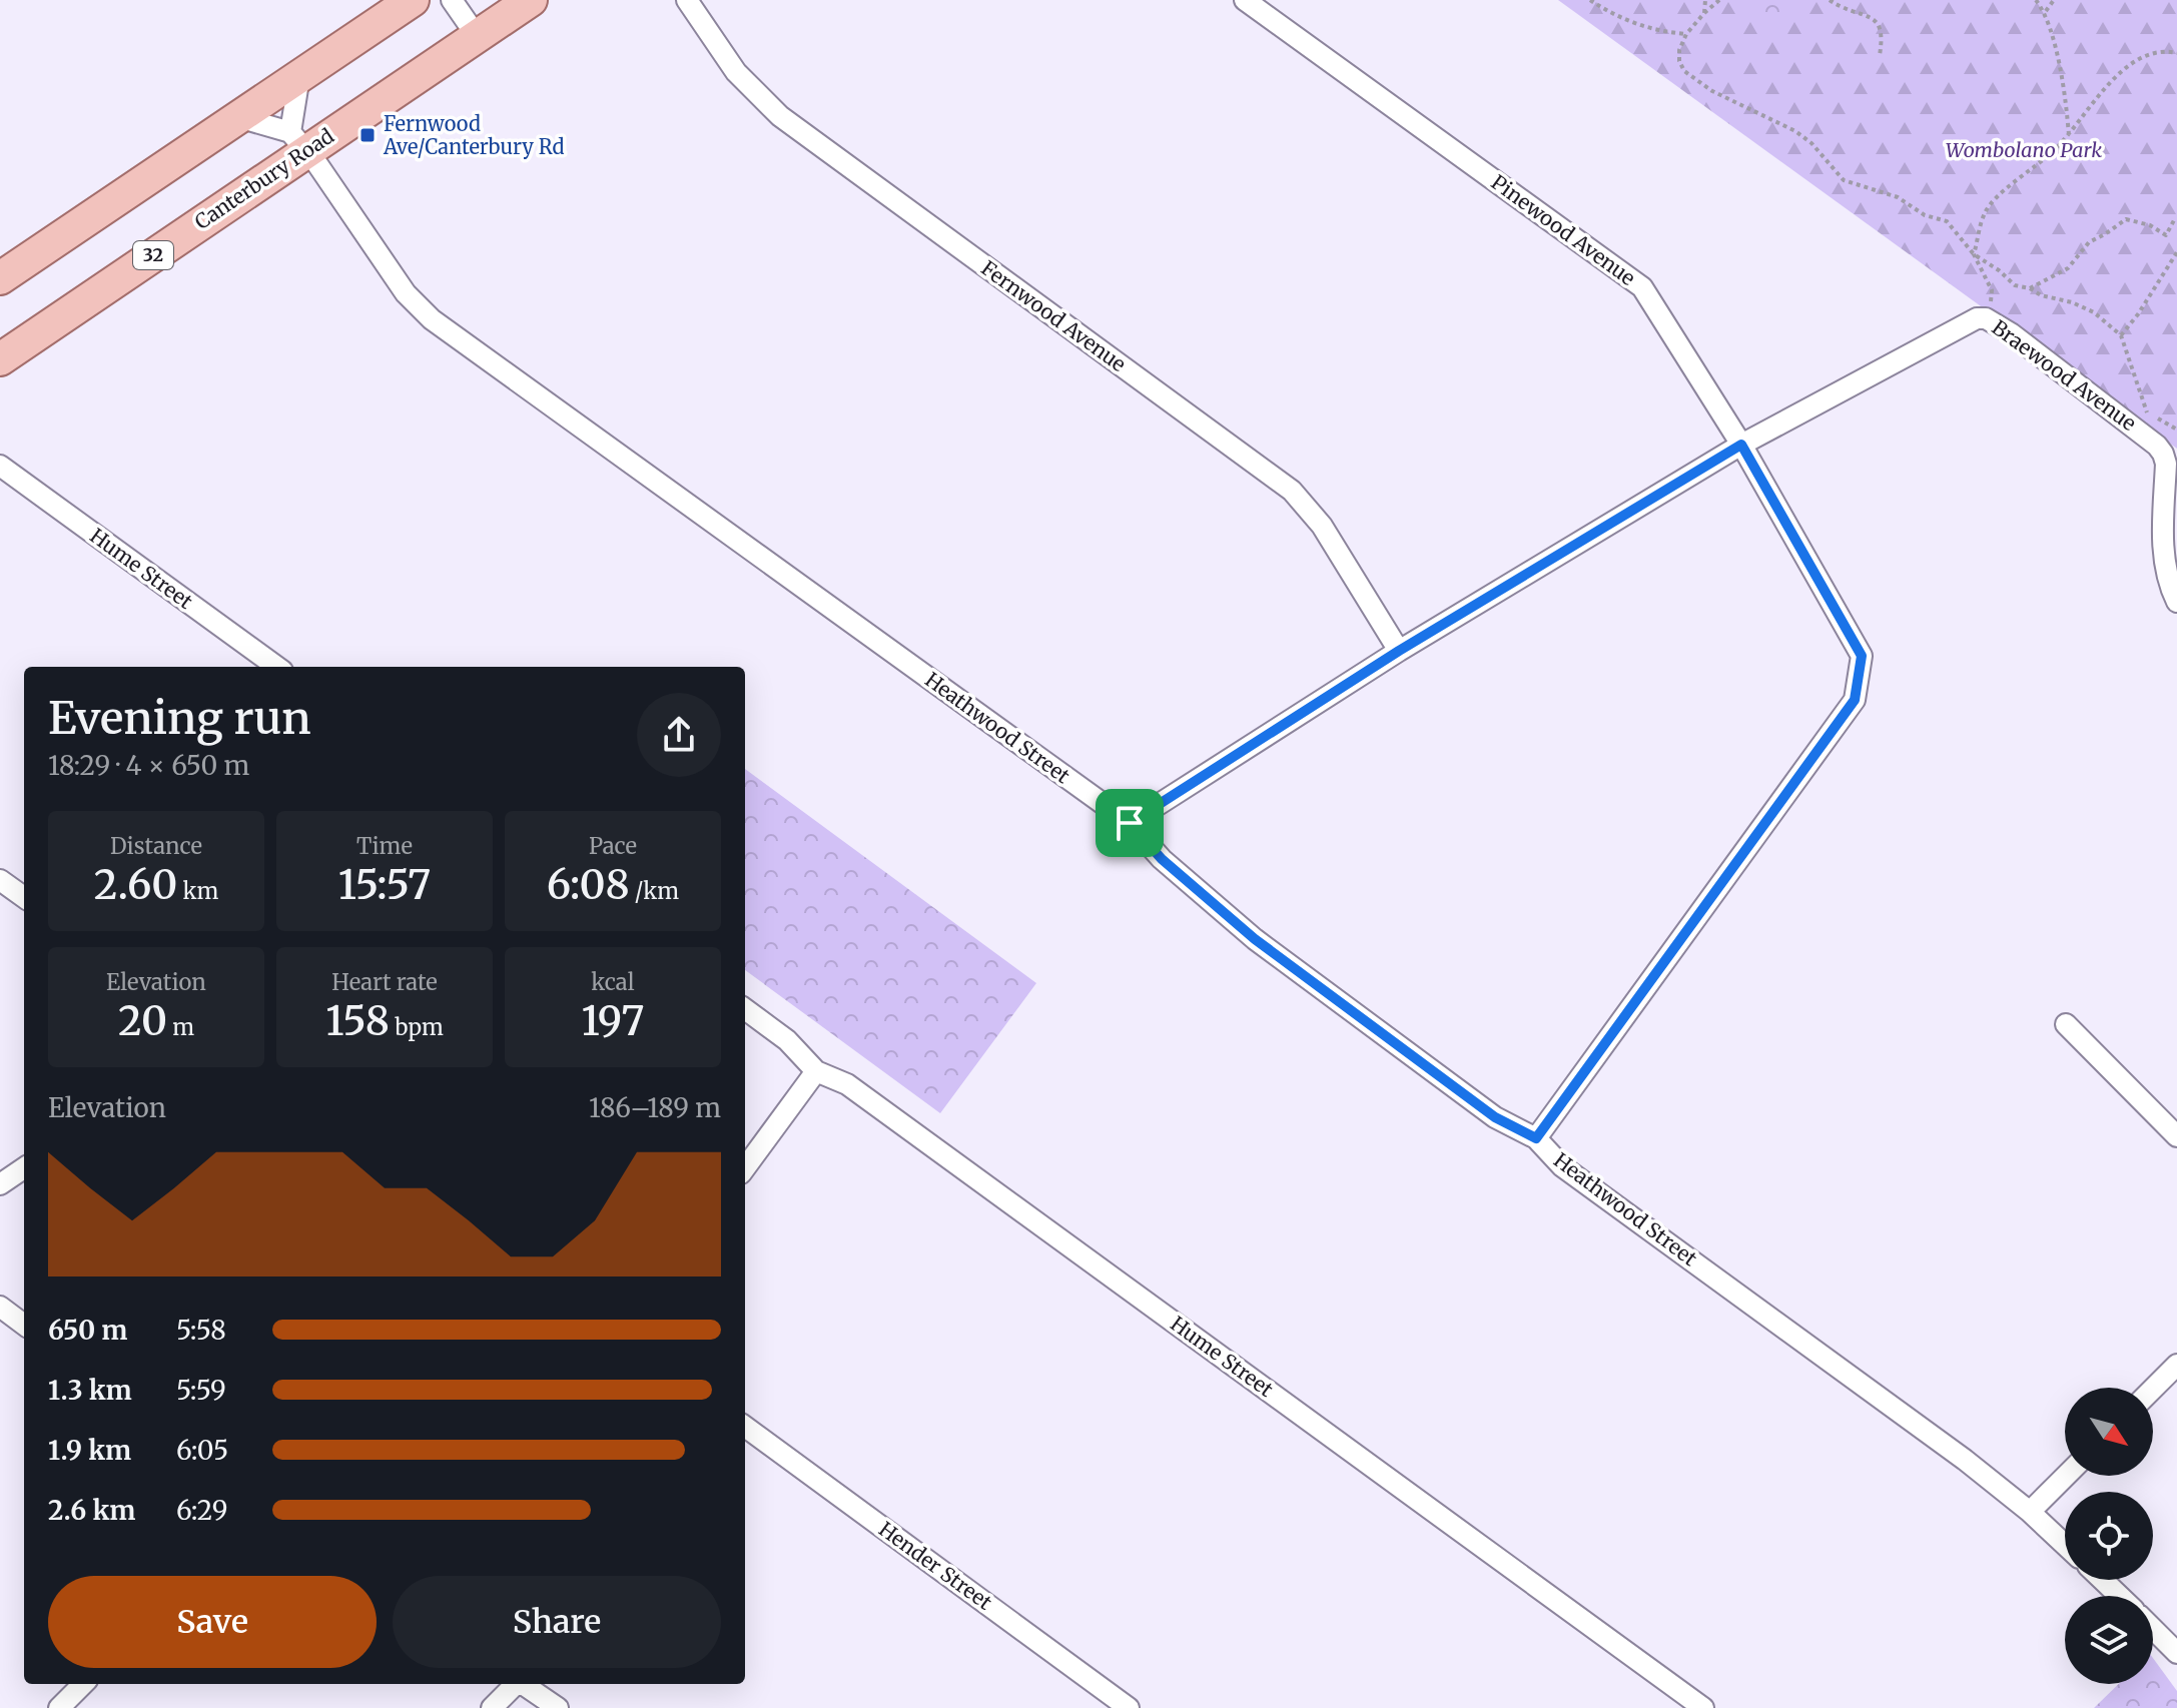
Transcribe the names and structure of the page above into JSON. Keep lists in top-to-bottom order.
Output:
{
  "streets": {
    "main road": ["Canterbury Road", "32"],
    "street": [
      "Pinewood Avenue",
      "Fernwood Avenue",
      "Braewood Avenue",
      "Hume Street",
      "Heathwood Street",
      "Hender Street"
    ]
  },
  "crossings": [
    ["Canterbury Road", "Heathwood Street"],
    ["Pinewood Avenue", "Braewood Avenue"],
    ["Pinewood Avenue", "Heathwood Street"],
    ["Fernwood Avenue", "Braewood Avenue"],
    ["Braewood Avenue", "Heathwood Street"]
  ],
  "parks": ["Wombolano Park"],
  "places": {
    "transit": ["Fernwood Ave/Canterbury Rd"]
  },
  "north": "bottom right",
  "page": {
    "heading": ["Evening run", "18:29 · 4 × 650 m"],
    "stats": [
      ["Distance", "2.60 km"],
      ["Time", "15:57"],
      ["Pace", "6:08 /km"],
      ["Elevation", "20 m"],
      ["Heart rate", "158 bpm"],
      ["kcal", "197"]
    ],
    "chart": ["Elevation", "186–189 m"],
    "list": [
      {
        "name": "650 m",
        "note": "5:58"
      },
      {
        "name": "1.3 km",
        "note": "5:59"
      },
      {
        "name": "1.9 km",
        "note": "6:05"
      },
      {
        "name": "2.6 km",
        "note": "6:29"
      }
    ],
    "buttons": ["Save", "Share"]
  }
}
